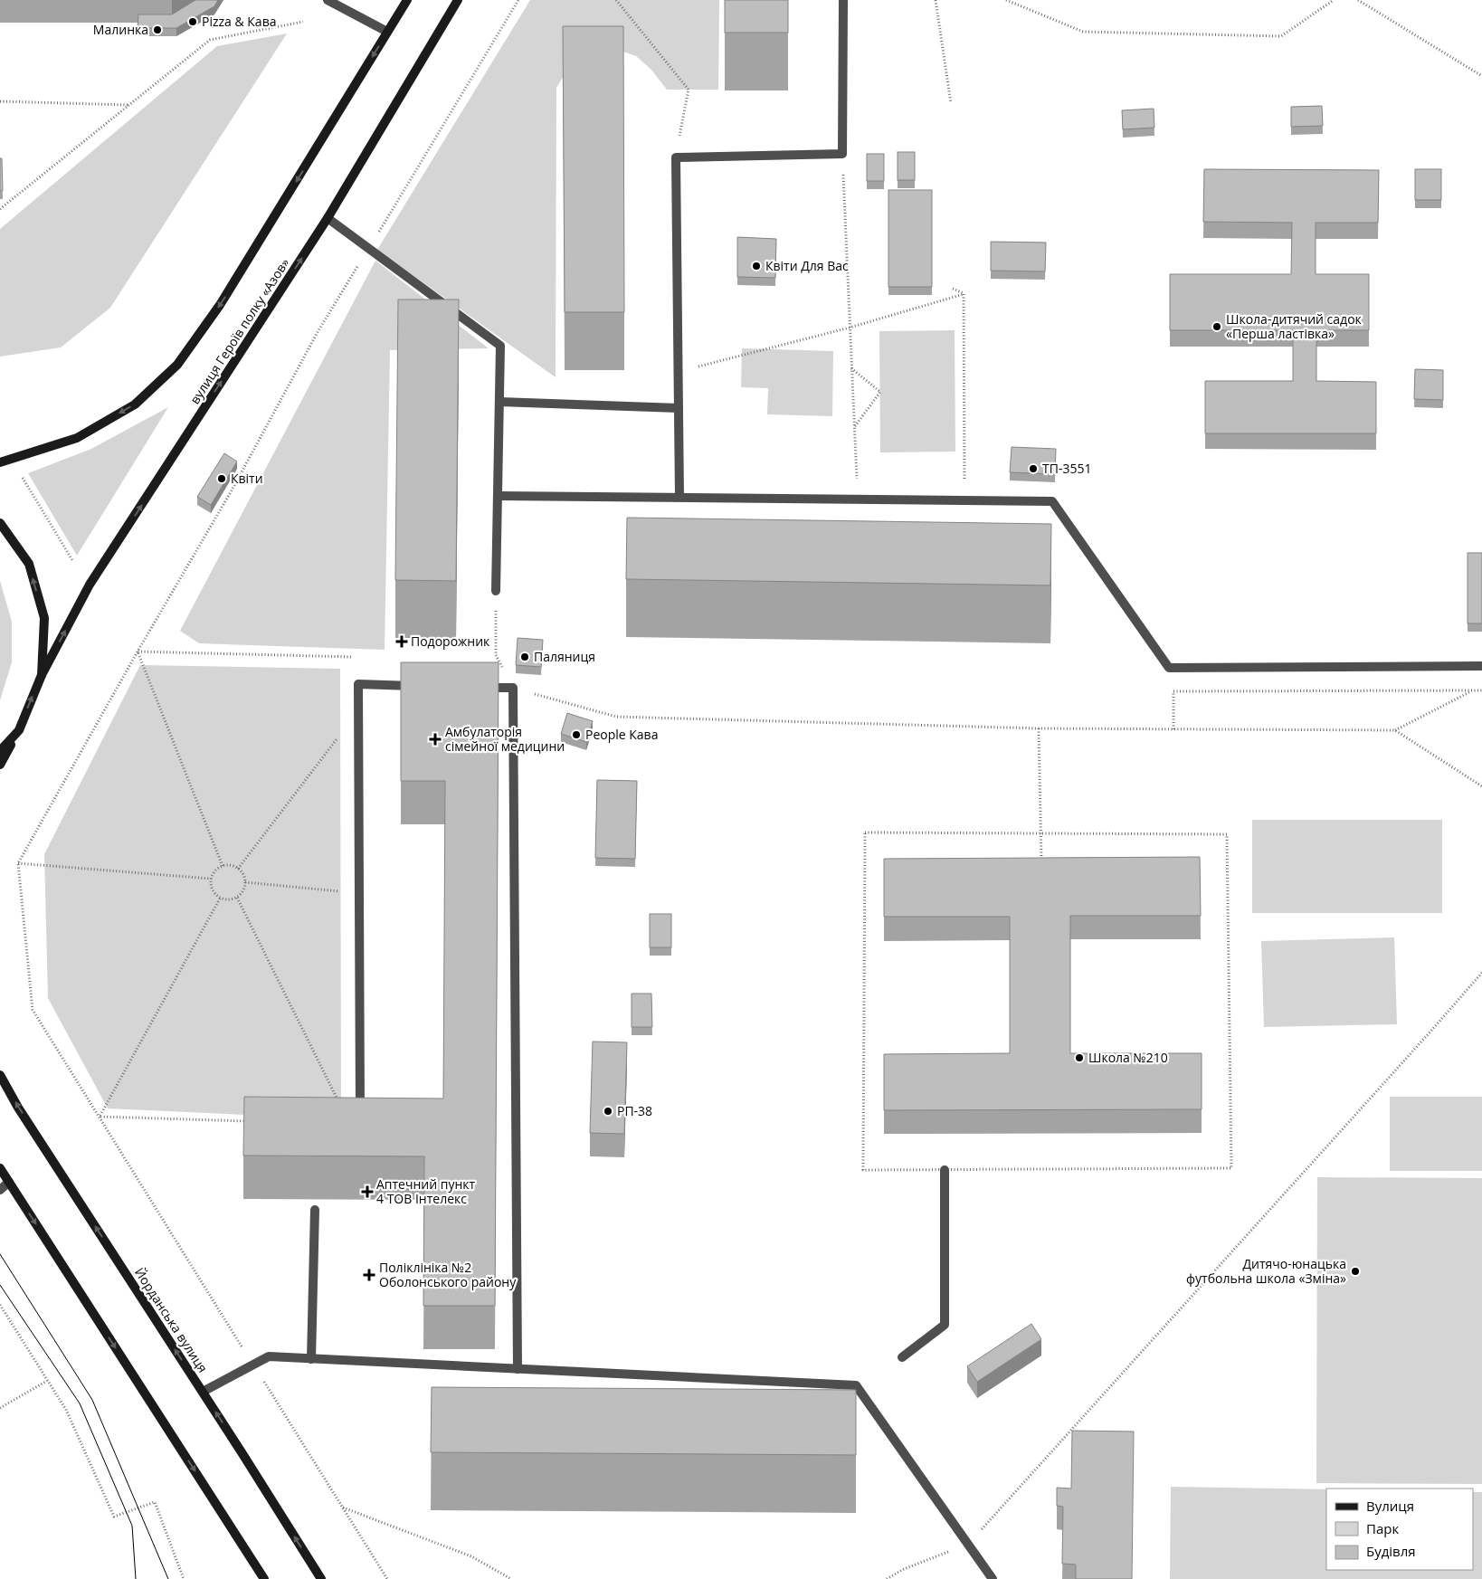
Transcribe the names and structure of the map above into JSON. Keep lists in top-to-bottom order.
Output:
{
  "streets": {
    "main road": ["вулиця Героїв полку «Азов»", "Йорданська вулиця"]
  },
  "places": {
    "other": [
      "Pizza & Кава",
      "Малинка",
      "Квіти Для Вас",
      "Школа-дитячий садок «Перша ластівка»",
      "ТП-3551",
      "Квіти",
      "Паляниця",
      "People Кава",
      "Школа №210",
      "РП-38",
      "Дитячо-юнацька футбольна школа «Зміна»"
    ],
    "health": [
      "Подорожник",
      "Амбулаторія сімейної медицини",
      "Аптечний пункт 4 ТОВ Інтелекс",
      "Поліклініка №2 Оболонського району"
    ]
  },
  "legend": ["Вулиця", "Парк", "Будівля"]
}
